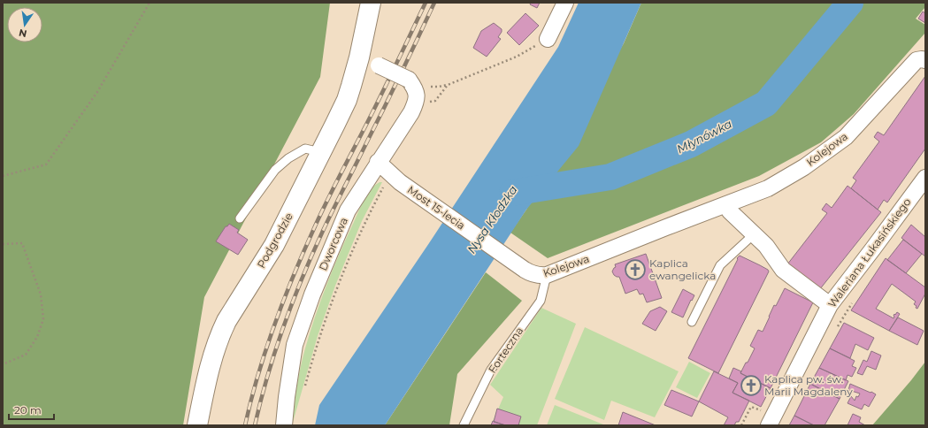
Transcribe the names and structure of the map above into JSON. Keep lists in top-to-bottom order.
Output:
{
  "streets": {
    "main road": ["Podgrodzie"],
    "street": [
      "Kolejowa",
      "Most 15-lecia",
      "Dworcowa",
      "Waleriana Łukasińskiego"
    ],
    "lane": ["Forteczna"]
  },
  "crossings": [
    ["Kolejowa", "Most 15-lecia"],
    ["Kolejowa", "Forteczna"],
    ["Podgrodzie", "Dworcowa"]
  ],
  "water": ["Młynówka", "Nysa Kłodzka"],
  "places": {
    "church": ["Kaplica ewangelicka", "Kaplica pw. św. Marii Magdaleny"]
  },
  "scale_bar": "20 m",
  "north": "bottom"
}
